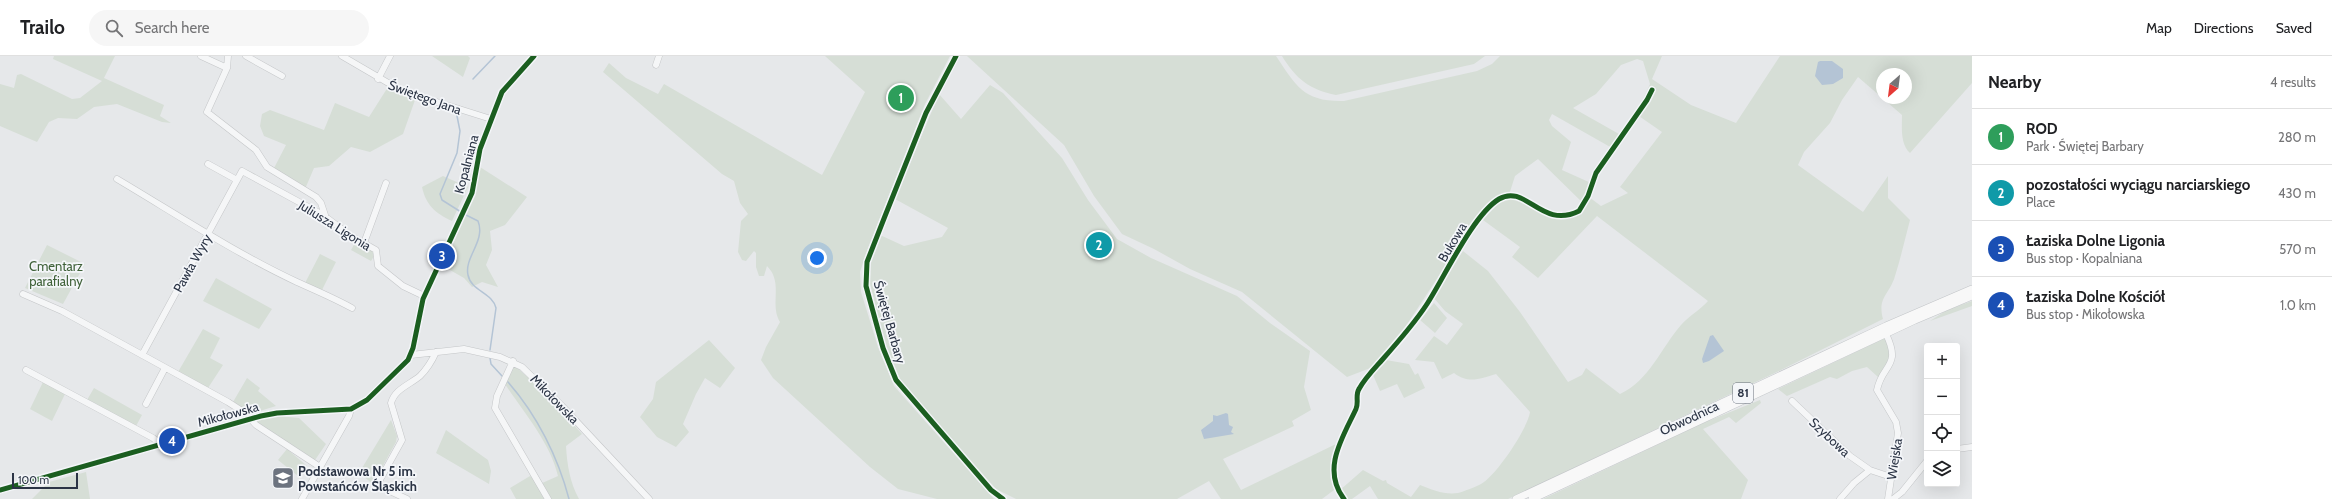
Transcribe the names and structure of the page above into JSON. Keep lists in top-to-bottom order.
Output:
{
  "streets": {
    "main road": ["81", "Obwodnica"],
    "street": [
      "Świętego Jana",
      "Kopalniana",
      "Juliusza Ligonia",
      "Bukowa",
      "Pawła Wyry",
      "Świętej Barbary",
      "Mikołowska",
      "Szybowa",
      "Wiejska"
    ]
  },
  "crossings": [
    ["Świętego Jana", "Kopalniana"],
    ["Kopalniana", "Juliusza Ligonia"],
    ["Kopalniana", "Mikołowska"],
    ["Juliusza Ligonia", "Pawła Wyry"],
    ["Obwodnica", "Wiejska"],
    ["Szybowa", "Wiejska"]
  ],
  "parks": ["Cmentarz parafialny"],
  "places": {
    "school or university": ["Podstawowa Nr 5 im. Powstańców Śląskich"]
  },
  "scale_bar": "100 m",
  "north": "bottom left",
  "page": {
    "header": "Trailo",
    "search": "Search here",
    "nav": ["Map", "Directions", "Saved"],
    "heading": ["Nearby", "4 results"],
    "pins": [
      "1",
      "2",
      "3",
      "4"
    ],
    "list": [
      {
        "mark": "1",
        "name": "ROD",
        "note": "Park · Świętej Barbary",
        "value": "280 m"
      },
      {
        "mark": "2",
        "name": "pozostałości wyciągu narciarskiego",
        "note": "Place",
        "value": "430 m"
      },
      {
        "mark": "3",
        "name": "Łaziska Dolne Ligonia",
        "note": "Bus stop · Kopalniana",
        "value": "570 m"
      },
      {
        "mark": "4",
        "name": "Łaziska Dolne Kościół",
        "note": "Bus stop · Mikołowska",
        "value": "1.0 km"
      }
    ],
    "map_buttons": ["+", "−"],
    "scale": "100 m"
  }
}
